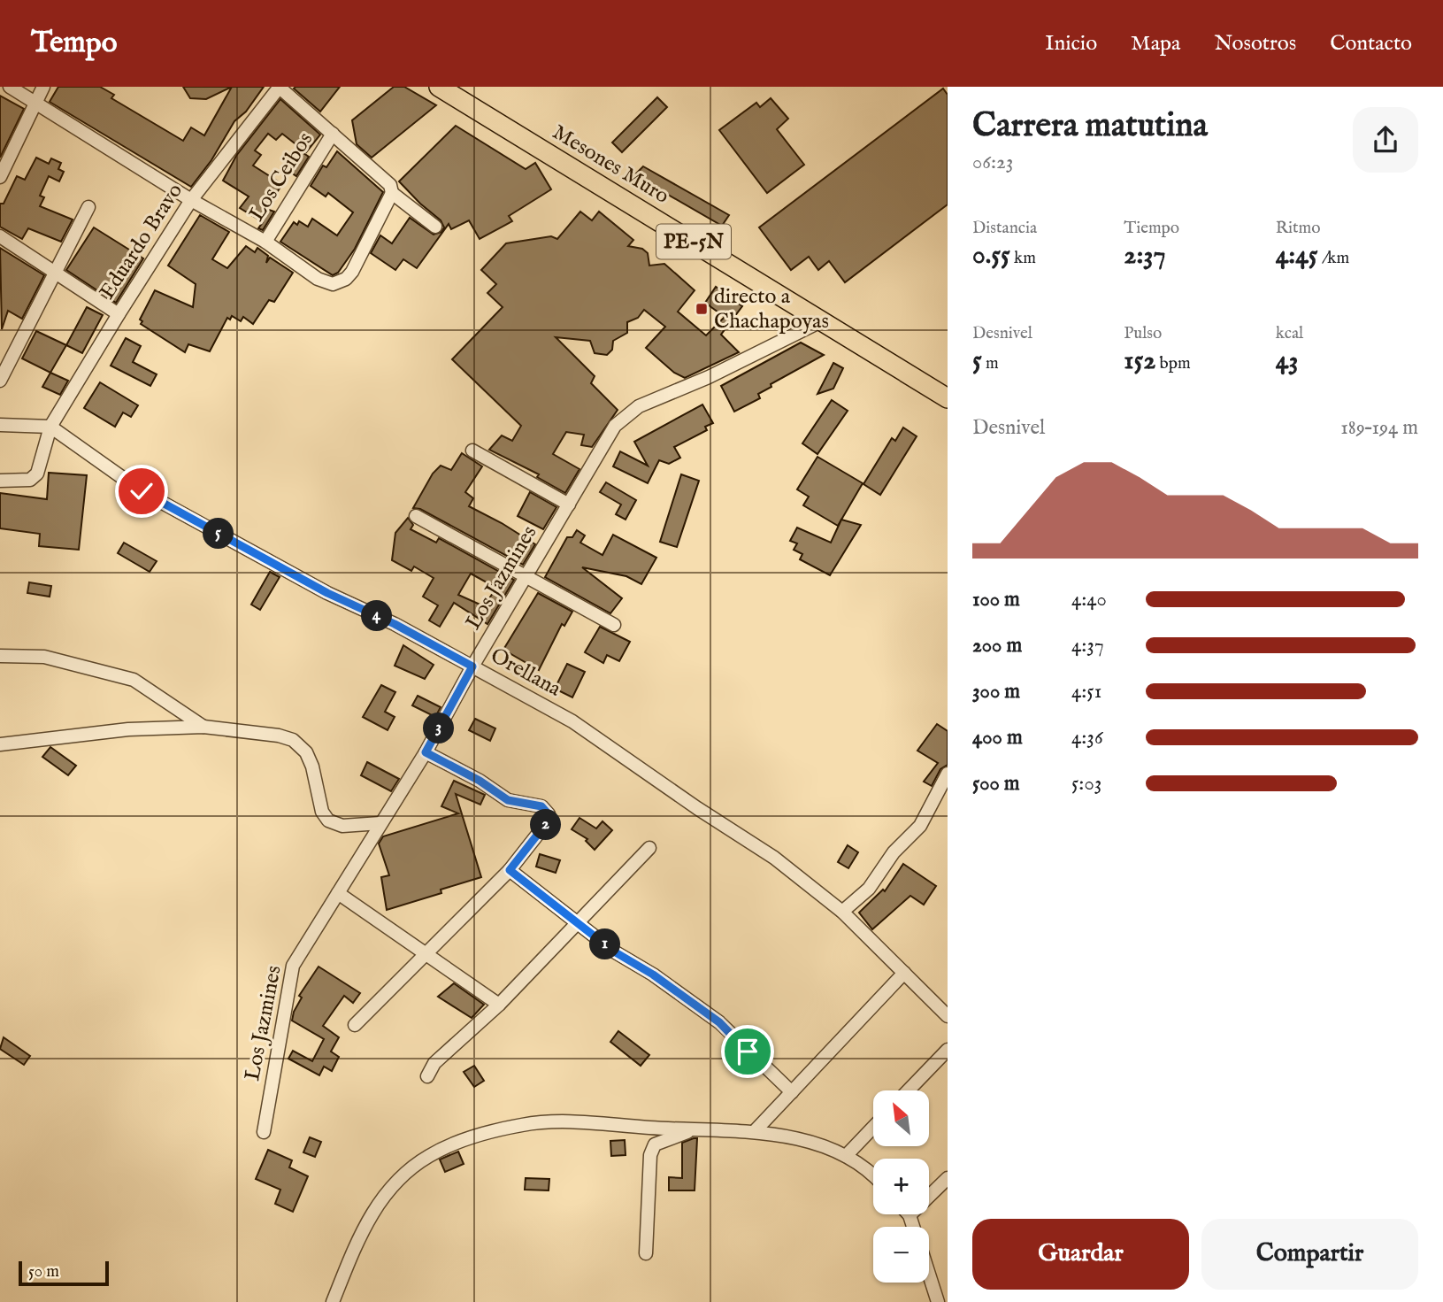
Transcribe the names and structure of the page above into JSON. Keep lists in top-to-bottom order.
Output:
{
  "streets": {
    "highway": ["Mesones Muro", "PE-5N"],
    "street": [
      "Los Ceibos",
      "Eduardo Bravo",
      "Los Jazmines",
      "Orellana"
    ]
  },
  "crossings": [
    ["Mesones Muro", "Los Jazmines"],
    ["Eduardo Bravo", "Orellana"],
    ["Los Jazmines", "Orellana"]
  ],
  "places": {
    "transit": ["directo a Chachapoyas"]
  },
  "scale_bar": "50 m",
  "north": "top left",
  "page": {
    "header": "Tempo",
    "nav": [
      "Inicio",
      "Mapa",
      "Nosotros",
      "Contacto"
    ],
    "heading": ["Carrera matutina", "06:23"],
    "stats": [
      ["Distancia", "0.55 km"],
      ["Tiempo", "2:37"],
      ["Ritmo", "4:45 /km"],
      ["Desnivel", "5 m"],
      ["Pulso", "152 bpm"],
      ["kcal", "43"]
    ],
    "chart": ["Desnivel", "189–194 m"],
    "pins": [
      "5",
      "4",
      "3",
      "2",
      "1"
    ],
    "list": [
      {
        "name": "100 m",
        "note": "4:40"
      },
      {
        "name": "200 m",
        "note": "4:37"
      },
      {
        "name": "300 m",
        "note": "4:51"
      },
      {
        "name": "400 m",
        "note": "4:36"
      },
      {
        "name": "500 m",
        "note": "5:03"
      }
    ],
    "map_buttons": ["+", "−"],
    "buttons": ["Guardar", "Compartir"],
    "scale": "50 m"
  }
}
